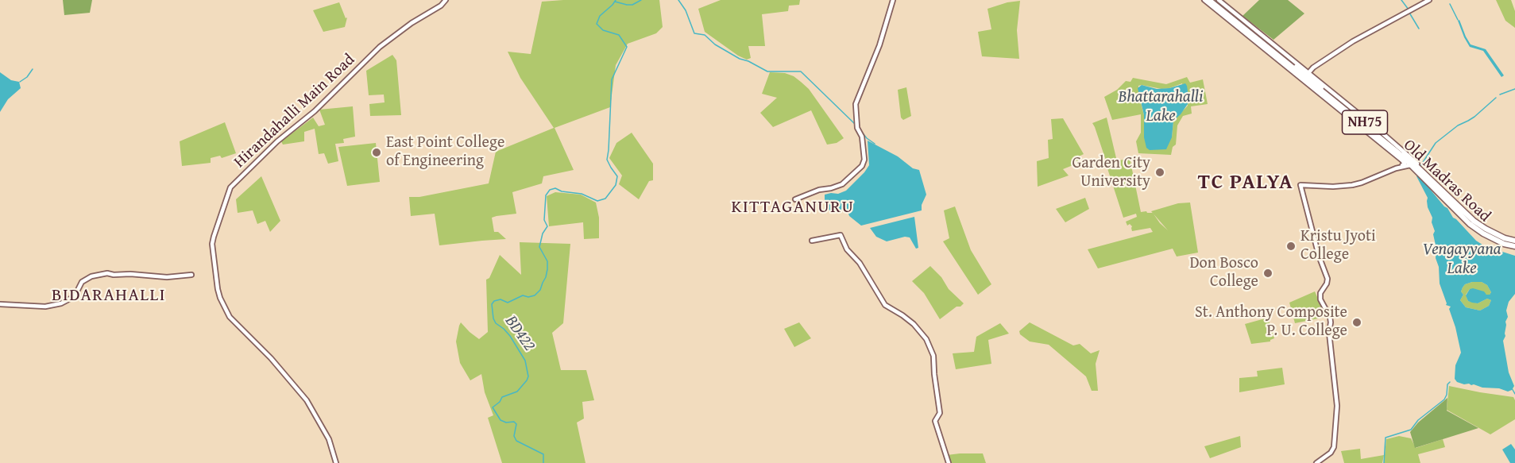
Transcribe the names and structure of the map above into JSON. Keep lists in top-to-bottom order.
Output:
{
  "streets": {
    "highway": ["NH75", "Old Madras Road"],
    "main road": ["Hirandahalli Main Road"]
  },
  "districts": ["TC PALYA", "KITTAGANURU", "BIDARAHALLI"],
  "water": ["Bhattarahalli Lake", "Vengayyana Lake", "BD422"],
  "places": [
    "East Point College of Engineering",
    "Garden City University",
    "Kristu Jyoti College",
    "Don Bosco College",
    "St. Anthony Composite P. U. College"
  ]
}
